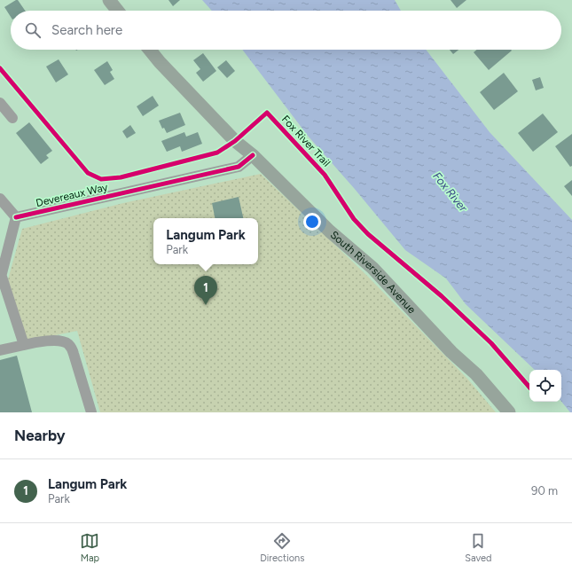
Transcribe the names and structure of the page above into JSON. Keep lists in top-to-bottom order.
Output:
{
  "streets": {
    "main road": ["South Riverside Avenue"],
    "street": ["Devereaux Way"],
    "cycle path": ["Fox River Trail"]
  },
  "crossings": [
    ["Devereaux Way", "South Riverside Avenue"]
  ],
  "water": ["Fox River"],
  "page": {
    "search": "Search here",
    "popup": ["Langum Park", "Park"],
    "pins": "1",
    "heading": "Nearby",
    "list": [
      {
        "mark": "1",
        "name": "Langum Park",
        "note": "Park",
        "value": "90 m"
      }
    ],
    "nav": ["Map", "Directions", "Saved"]
  }
}
